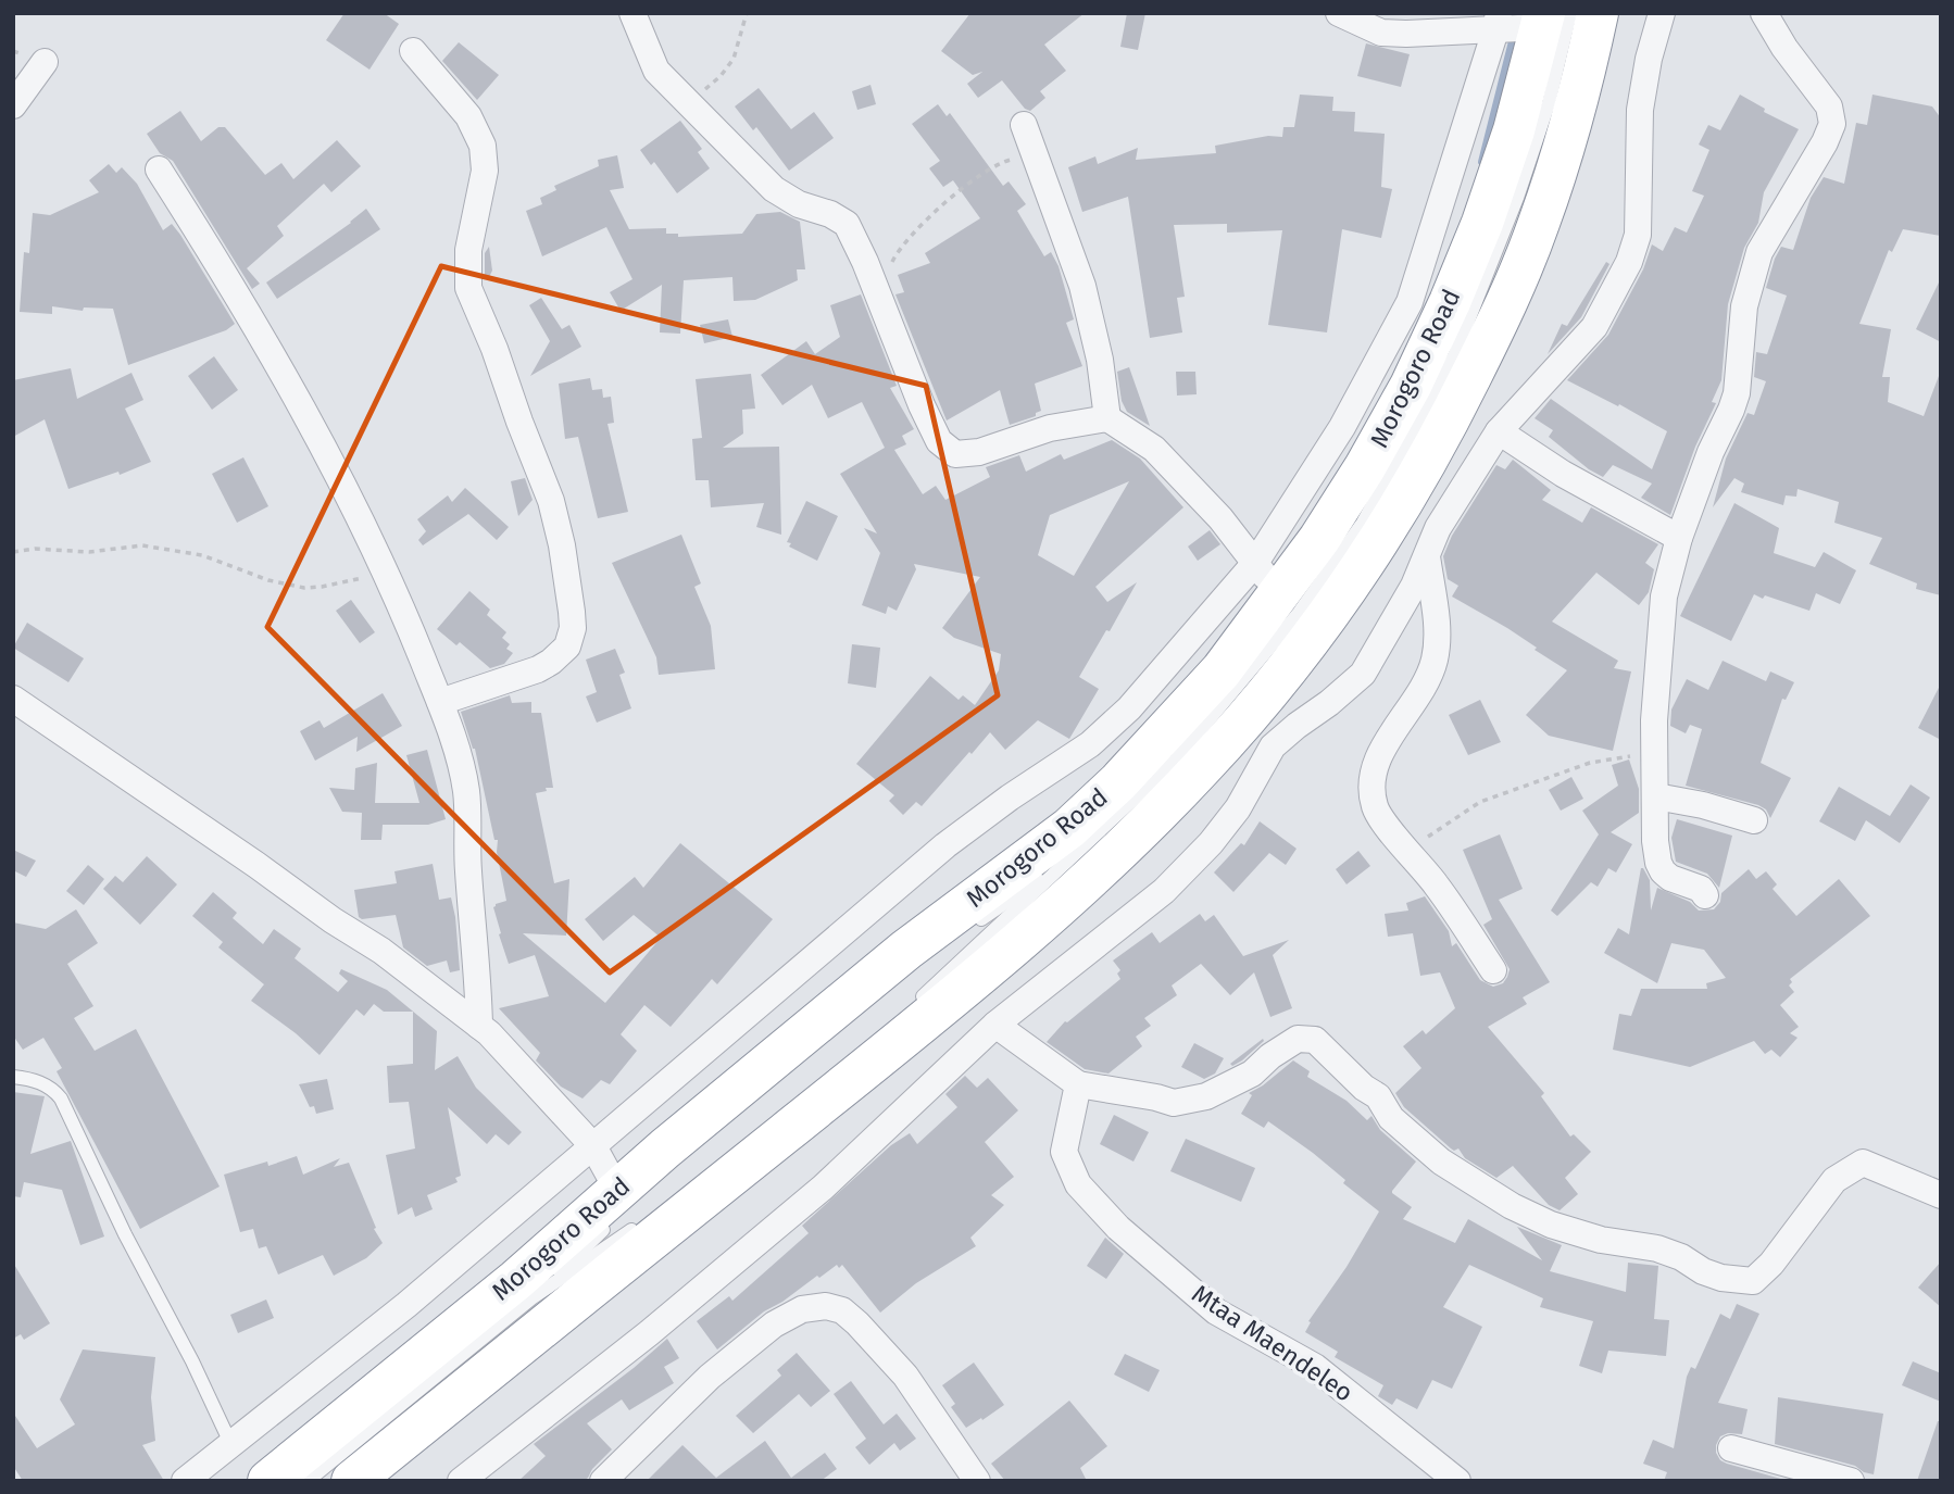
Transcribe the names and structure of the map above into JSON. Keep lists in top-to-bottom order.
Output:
{
  "streets": {
    "highway": ["Morogoro Road"],
    "street": ["Mtaa Maendeleo"]
  }
}
